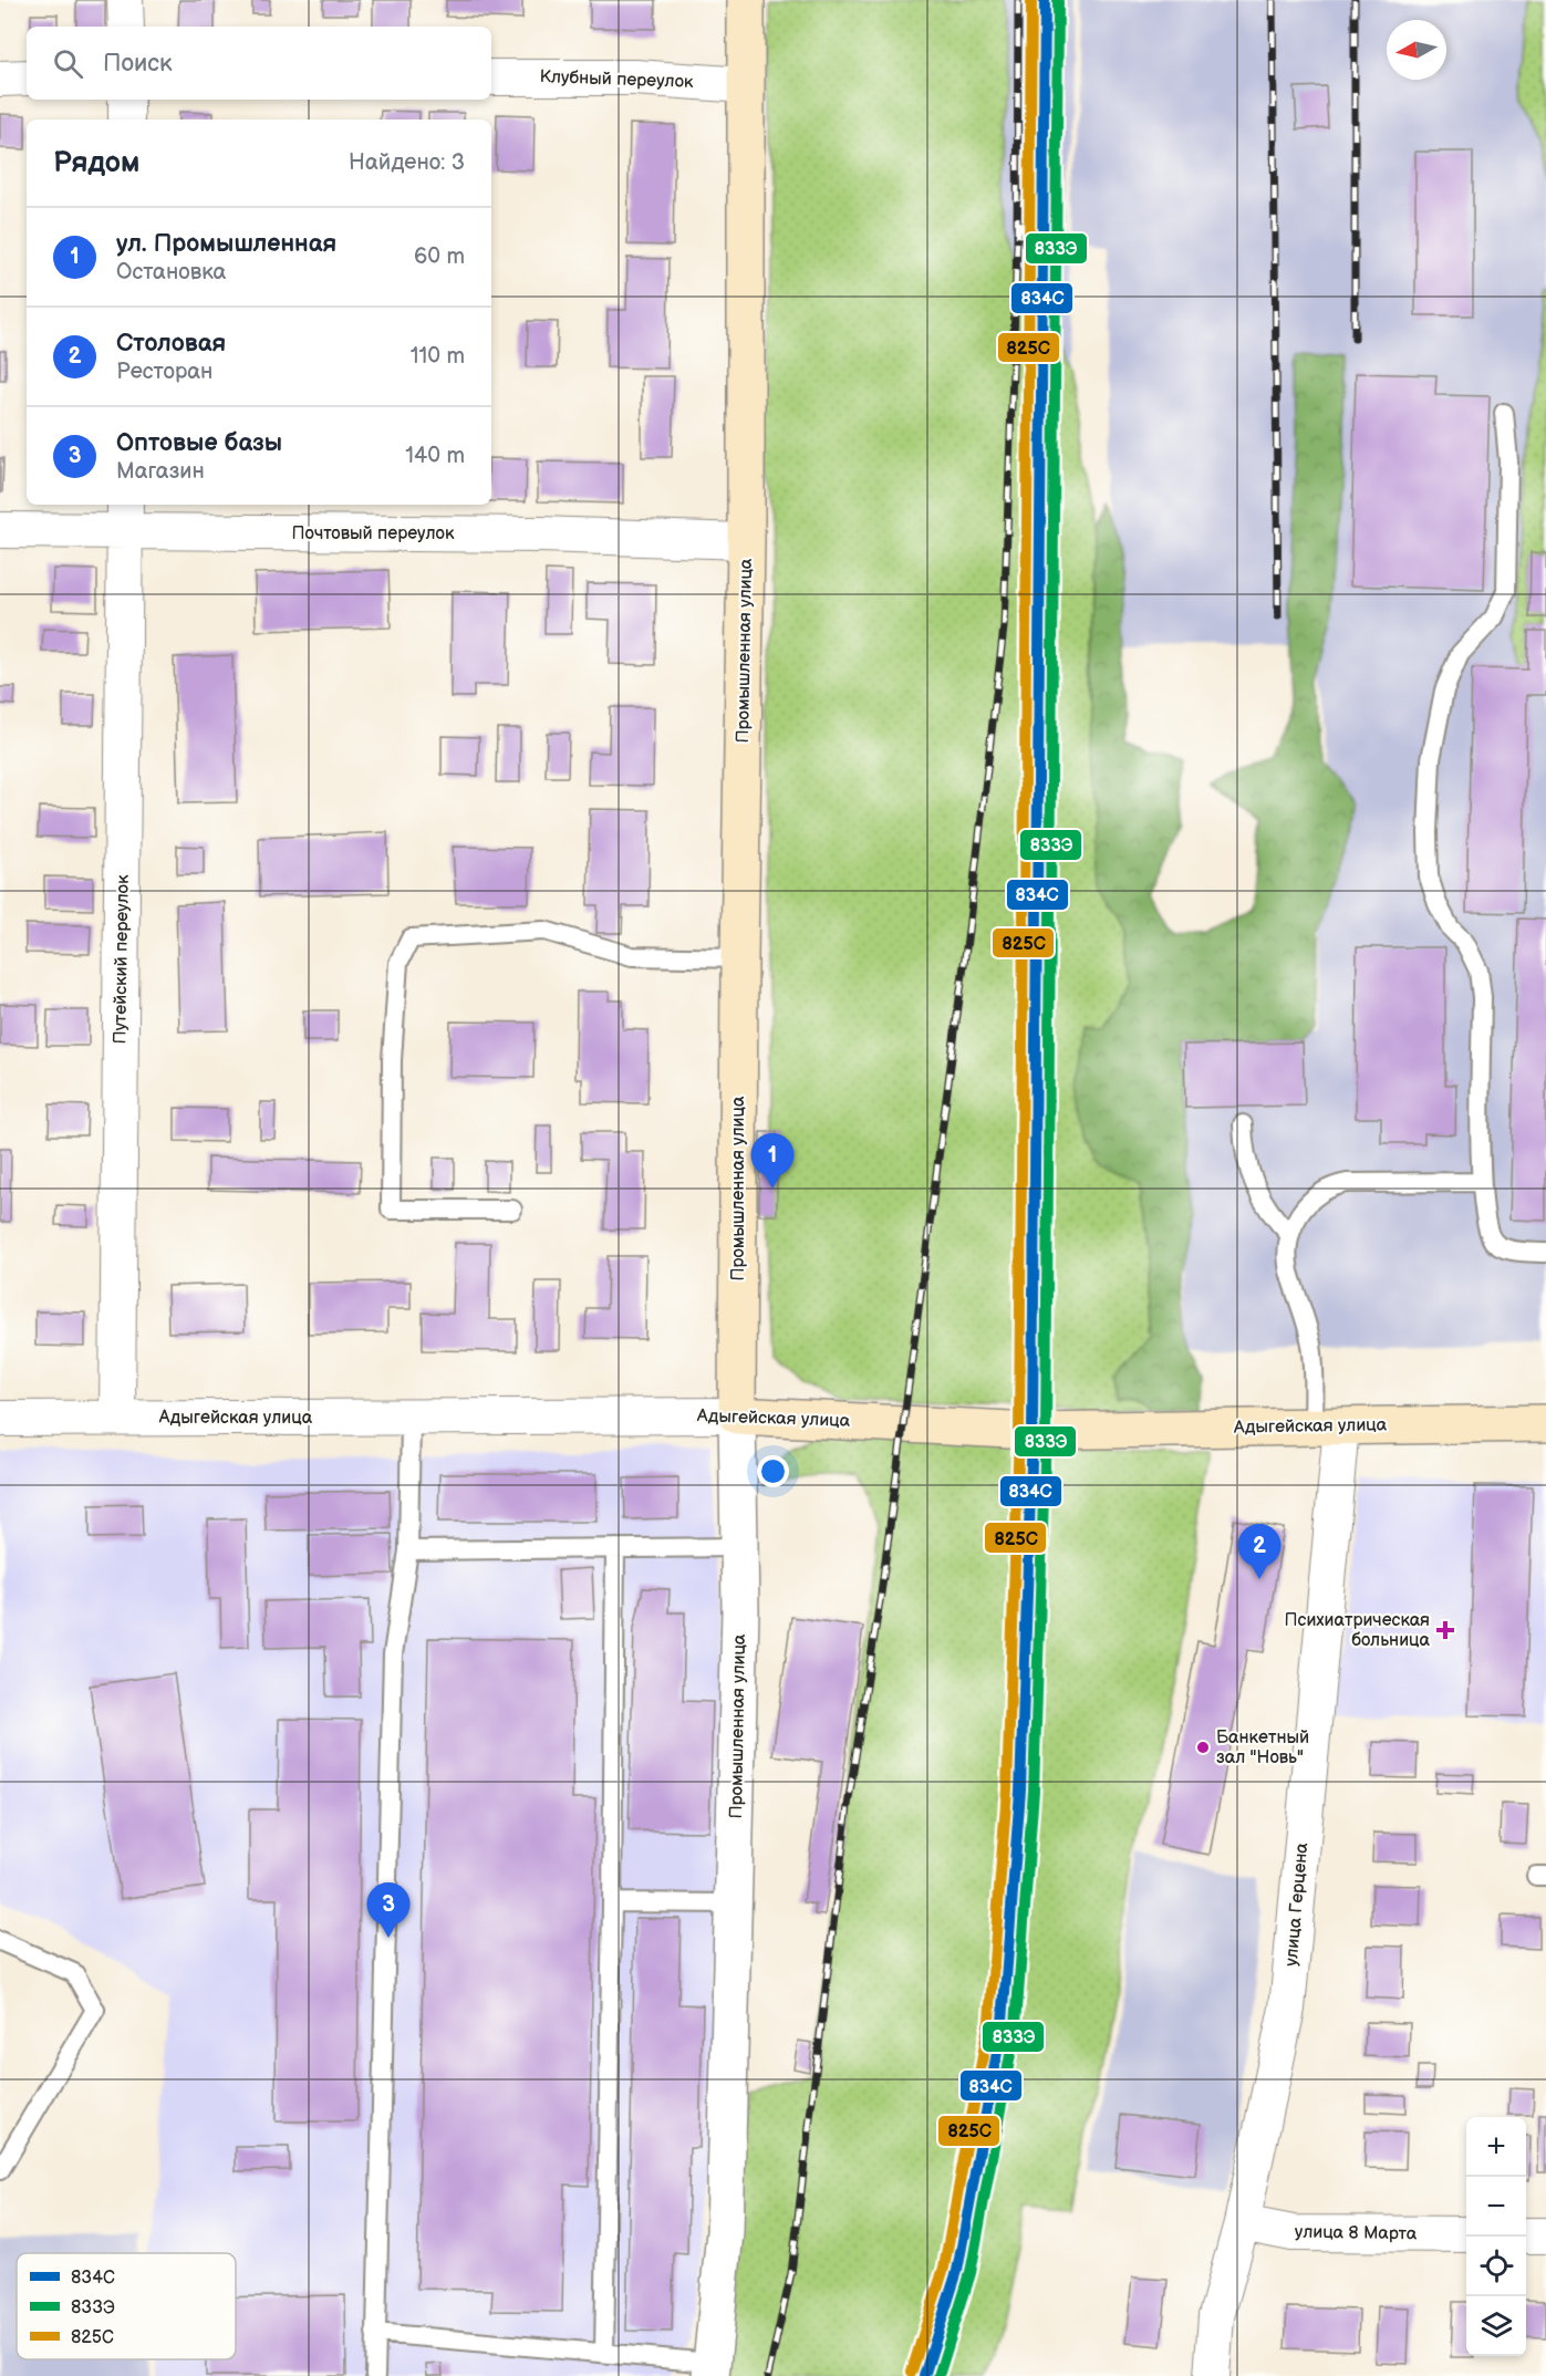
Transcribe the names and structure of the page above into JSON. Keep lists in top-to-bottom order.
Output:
{
  "streets": {
    "main road": ["Промышленная улица", "Адыгейская улица"],
    "street": [
      "Клубный переулок",
      "Почтовый переулок",
      "Путейский переулок",
      "улица Герцена",
      "улица 8 Марта"
    ]
  },
  "crossings": [
    ["Клубный переулок", "Промышленная улица"],
    ["Почтовый переулок", "Промышленная улица"],
    ["Почтовый переулок", "Путейский переулок"],
    ["Промышленная улица", "Адыгейская улица"],
    ["Путейский переулок", "Адыгейская улица"],
    ["Адыгейская улица", "улица Герцена"],
    ["улица Герцена", "улица 8 Марта"]
  ],
  "places": {
    "health": ["Психиатрическая больница"],
    "other": ["Банкетный зал \"Новь\""]
  },
  "lines": ["transit line 834С", "transit line 833Э", "transit line 825С"],
  "legend": ["834С", "833Э", "825С"],
  "north": "left",
  "page": {
    "search": "Поиск",
    "heading": ["Рядом", "Найдено: 3"],
    "list": [
      {
        "mark": "1",
        "name": "ул. Промышленная",
        "note": "Остановка",
        "value": "60 m"
      },
      {
        "mark": "2",
        "name": "Столовая",
        "note": "Ресторан",
        "value": "110 m"
      },
      {
        "mark": "3",
        "name": "Оптовые базы",
        "note": "Магазин",
        "value": "140 m"
      }
    ],
    "pins": ["1", "2", "3"],
    "map_buttons": ["+", "−"]
  }
}
